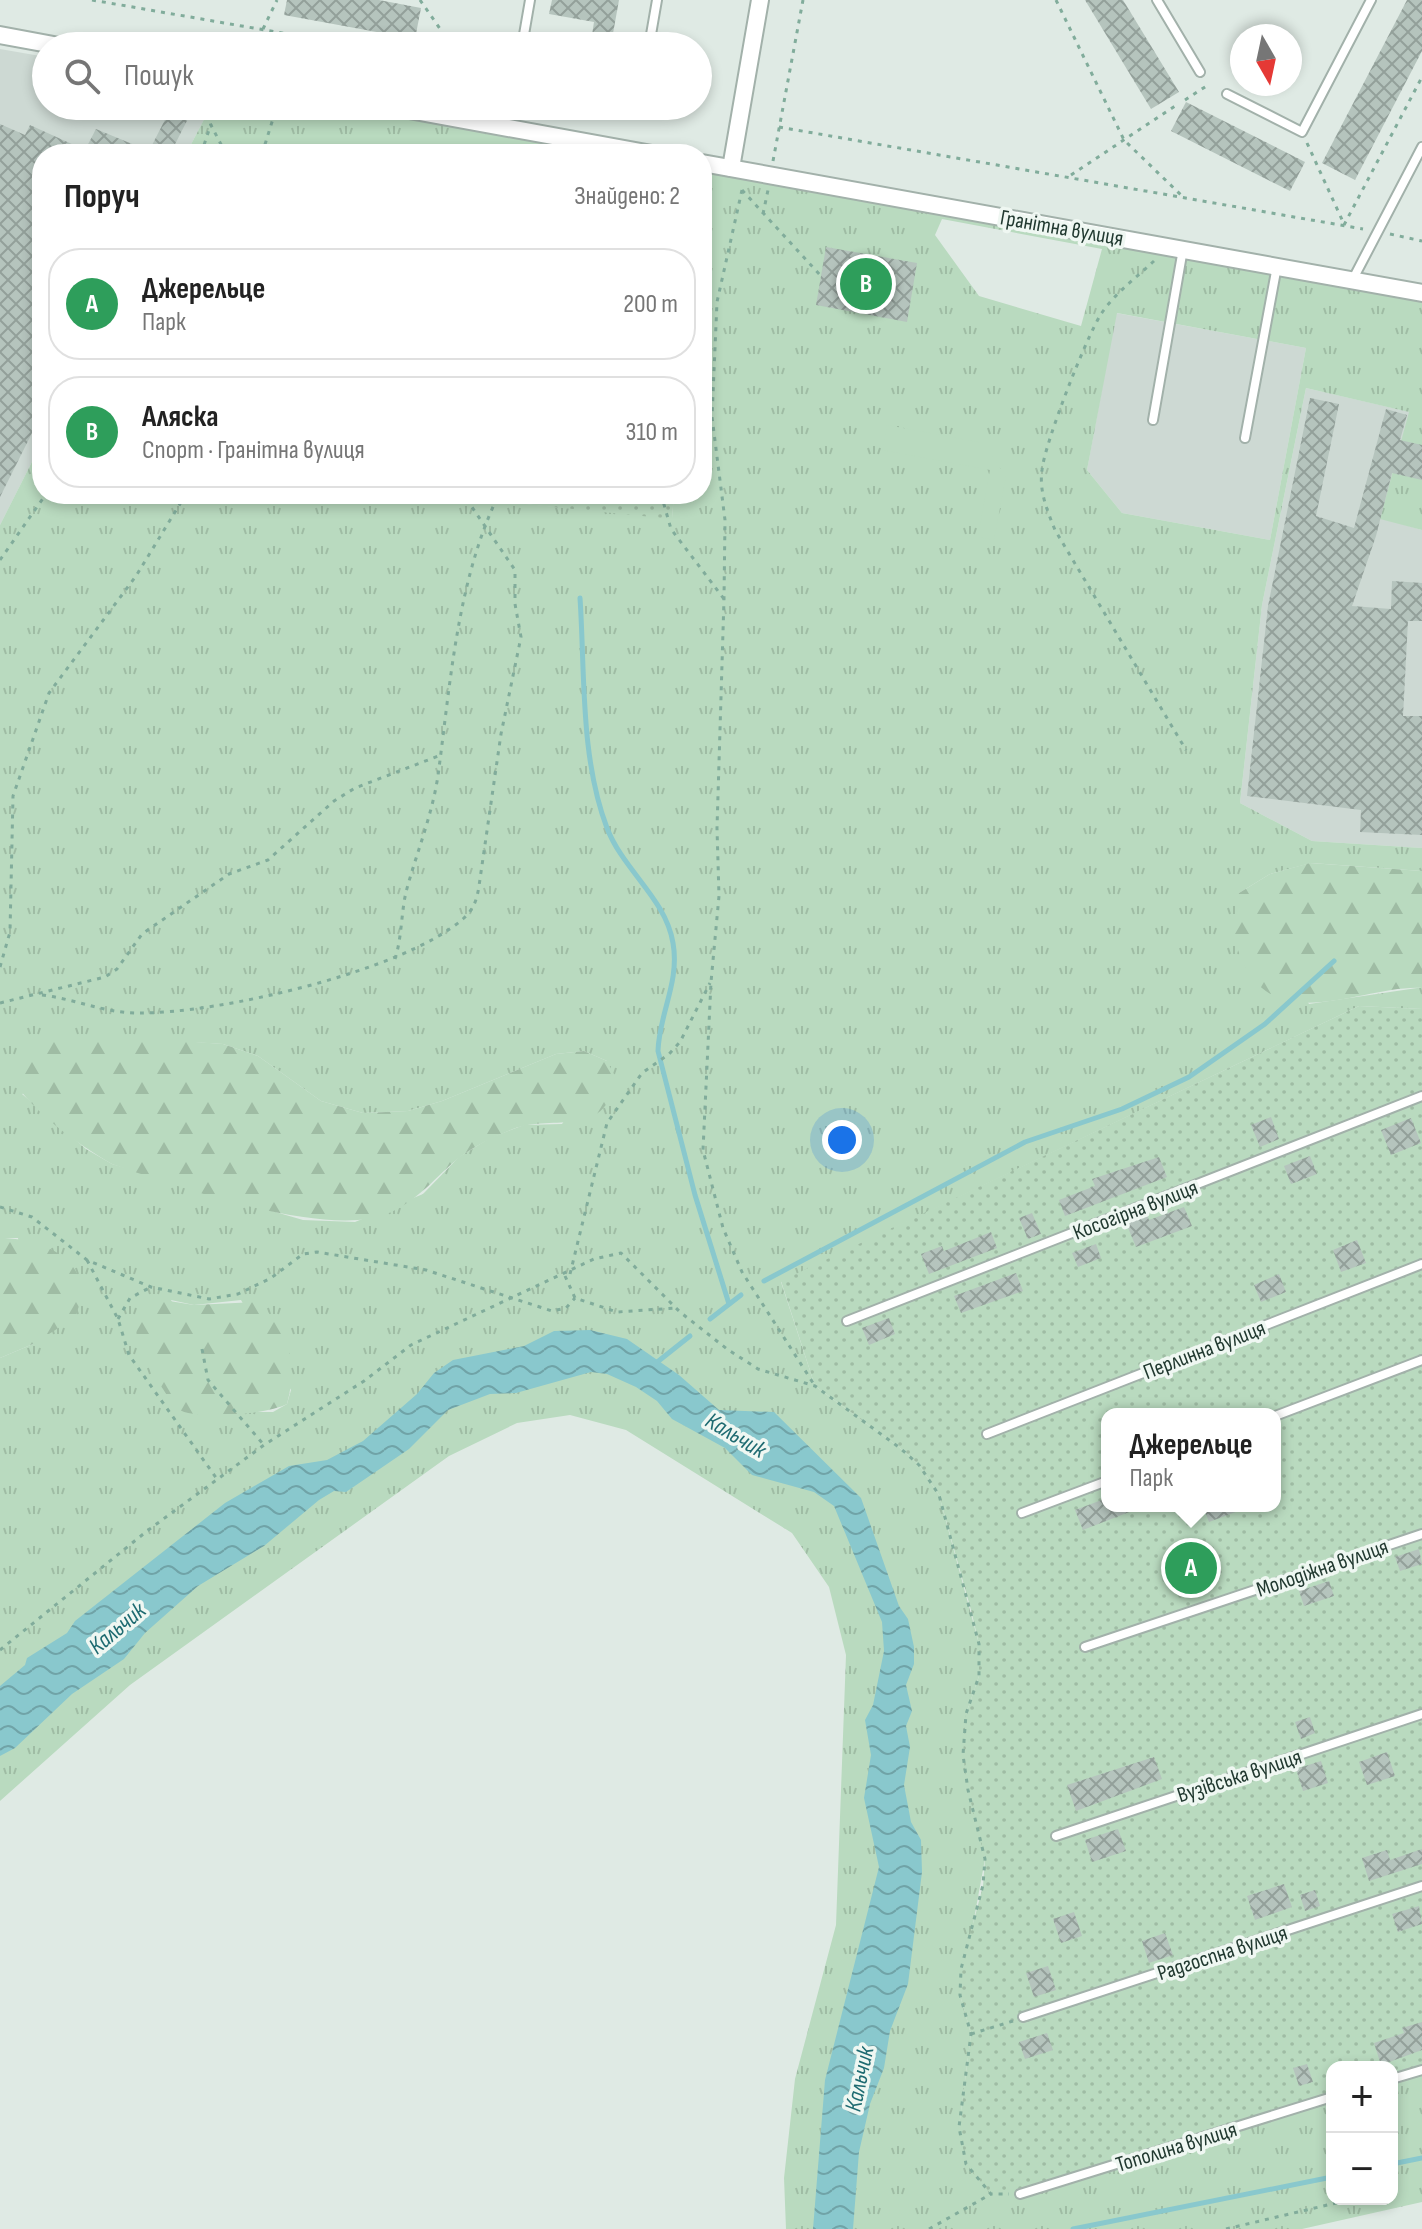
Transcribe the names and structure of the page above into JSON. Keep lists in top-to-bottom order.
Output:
{
  "streets": {
    "street": ["Гранітна вулиця"],
    "lane": [
      "Косогірна вулиця",
      "Перлинна вулиця",
      "Молодіжна вулиця",
      "Вузівська вулиця",
      "Радгоспна вулиця",
      "Тополина вулиця"
    ]
  },
  "water": ["Кальчик"],
  "north": "bottom",
  "page": {
    "search": "Пошук",
    "heading": ["Поруч", "Знайдено: 2"],
    "list": [
      {
        "mark": "A",
        "name": "Джерельце",
        "note": "Парк",
        "value": "200 m"
      },
      {
        "mark": "B",
        "name": "Аляска",
        "note": "Спорт · Гранітна вулиця",
        "value": "310 m"
      }
    ],
    "pins": ["B", "A"],
    "popup": ["Джерельце", "Парк"],
    "map_buttons": ["+", "−"]
  }
}
